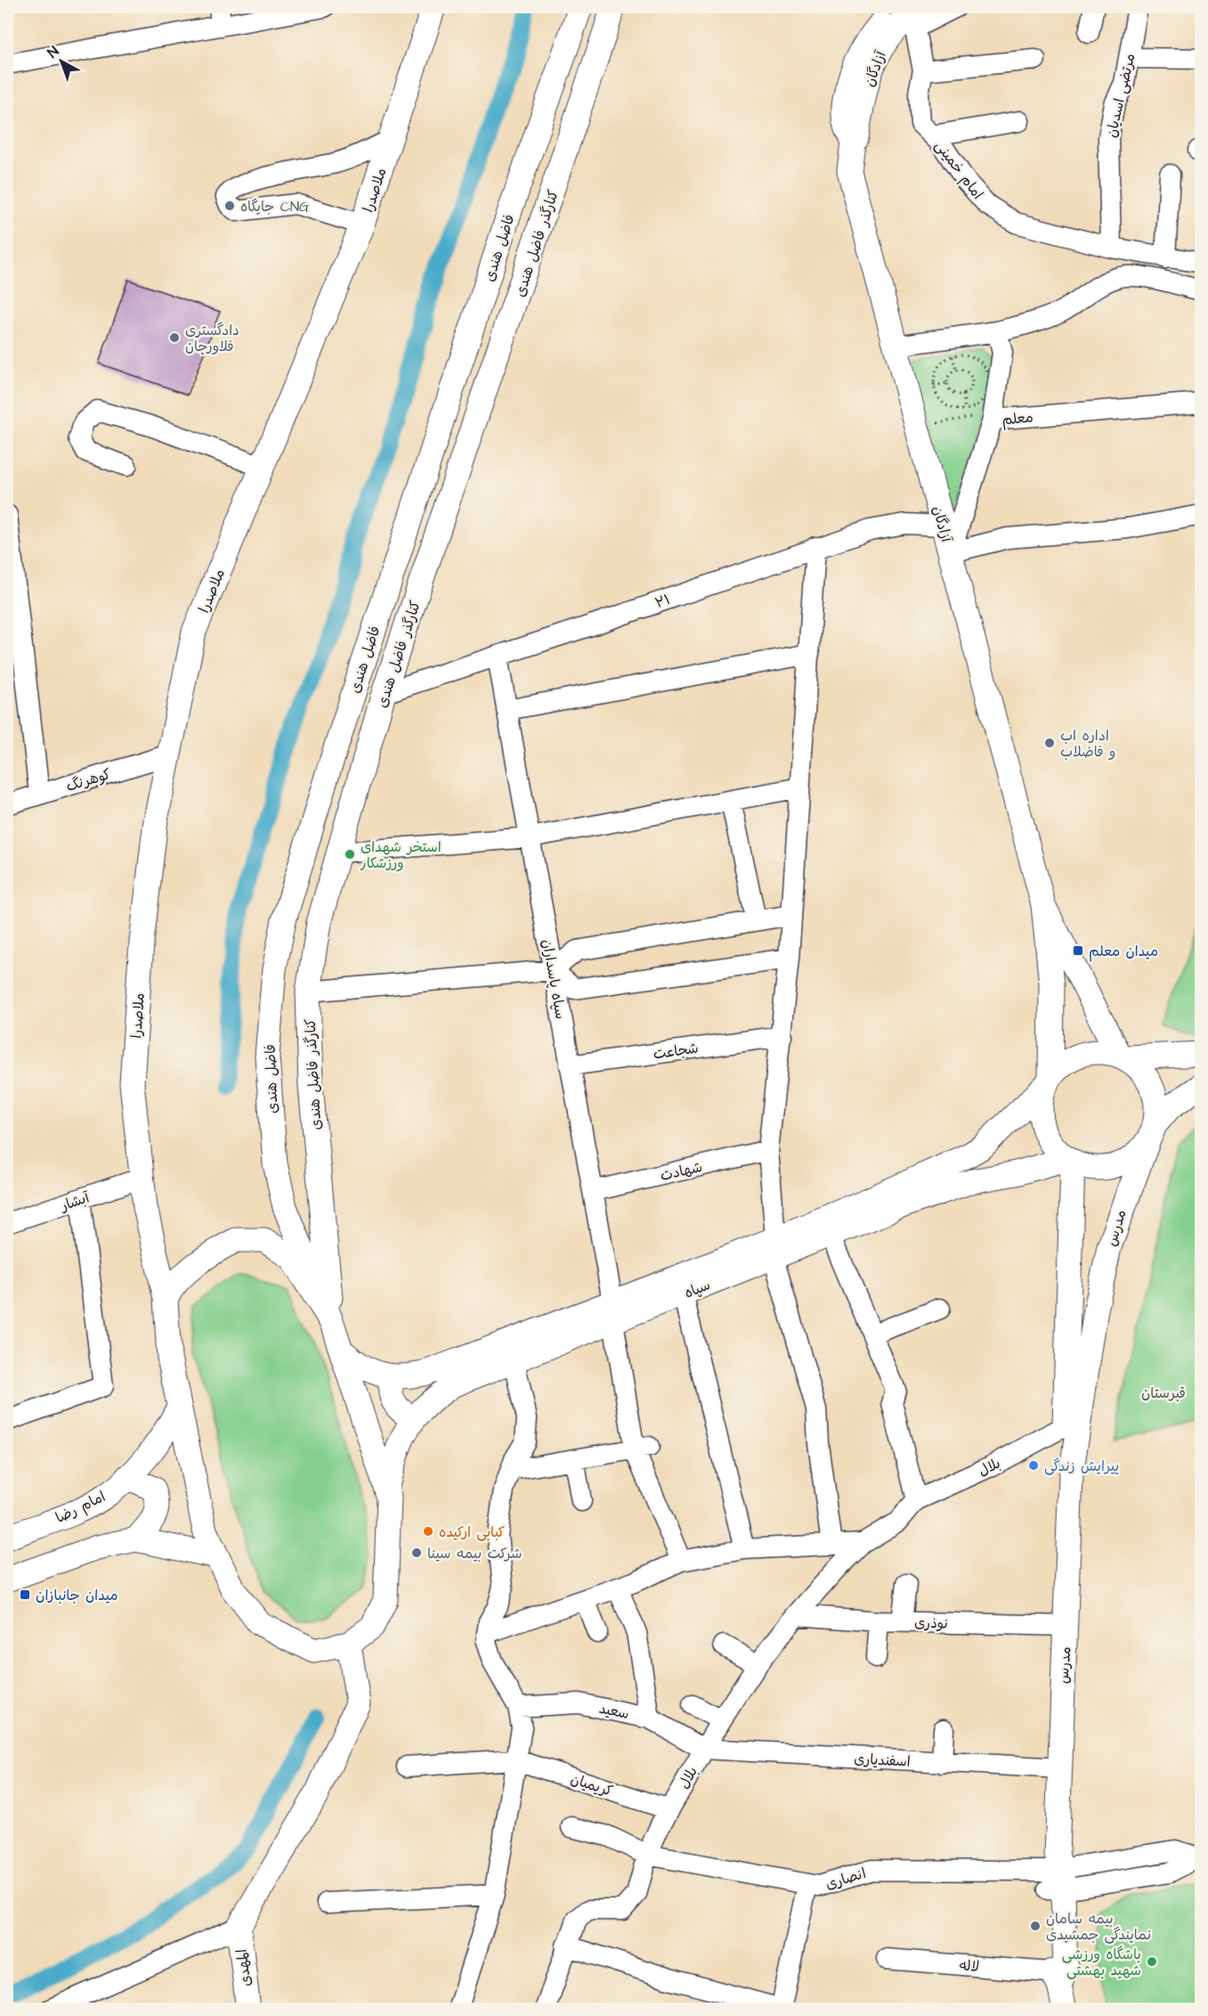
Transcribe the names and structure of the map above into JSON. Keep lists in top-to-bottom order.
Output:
{
  "streets": {
    "main road": [
      "آزادگان",
      "ملاصدرا",
      "کنارگذر فاضل هندی",
      "فاضل هندی",
      "مدرس",
      "سپاه",
      "امام رضا",
      "المهدی"
    ],
    "street": [
      "مرتضی اسدیان",
      "امام خمینی",
      "معلم",
      "۲۱",
      "کوهرنگ",
      "سپاه پاسداران",
      "شجاعت",
      "شهادت",
      "آبشار",
      "بلال",
      "نوذری",
      "سعید",
      "اسفندیاری",
      "کریمیان",
      "انصاری",
      "لاله"
    ]
  },
  "crossings": [
    ["آزادگان", "امام خمینی"],
    ["آزادگان", "۲۱"],
    ["مرتضی اسدیان", "امام خمینی"],
    ["ملاصدرا", "کوهرنگ"],
    ["ملاصدرا", "آبشار"],
    ["کنارگذر فاضل هندی", "فاضل هندی"],
    ["کنارگذر فاضل هندی", "۲۱"],
    ["۲۱", "سپاه پاسداران"],
    ["سپاه پاسداران", "شجاعت"],
    ["سپاه پاسداران", "شهادت"],
    ["سپاه پاسداران", "سپاه"],
    ["سپاه پاسداران", "بلال"],
    ["مدرس", "سپاه"],
    ["مدرس", "بلال"],
    ["مدرس", "نوذری"],
    ["مدرس", "اسفندیاری"],
    ["مدرس", "انصاری"],
    ["مدرس", "لاله"],
    ["بلال", "نوذری"],
    ["بلال", "سعید"],
    ["بلال", "اسفندیاری"],
    ["بلال", "کریمیان"],
    ["بلال", "انصاری"],
    ["سعید", "اسفندیاری"]
  ],
  "parks": ["قبرستان"],
  "places": {
    "other": [
      "جایگاه CNG",
      "دادگستری فلاورجان",
      "اداره اب و فاضلاب",
      "استخر شهدای ورزشکار",
      "پیرایش زندگی",
      "کبابی ارکیده",
      "شرکت بیمه سینا",
      "بیمه سامان نمایندگی جمشیدی",
      "باشگاه ورزشی شهید بهشتی"
    ],
    "transit": ["میدان معلم", "میدان جانبازان"]
  },
  "north": "top left"
}
